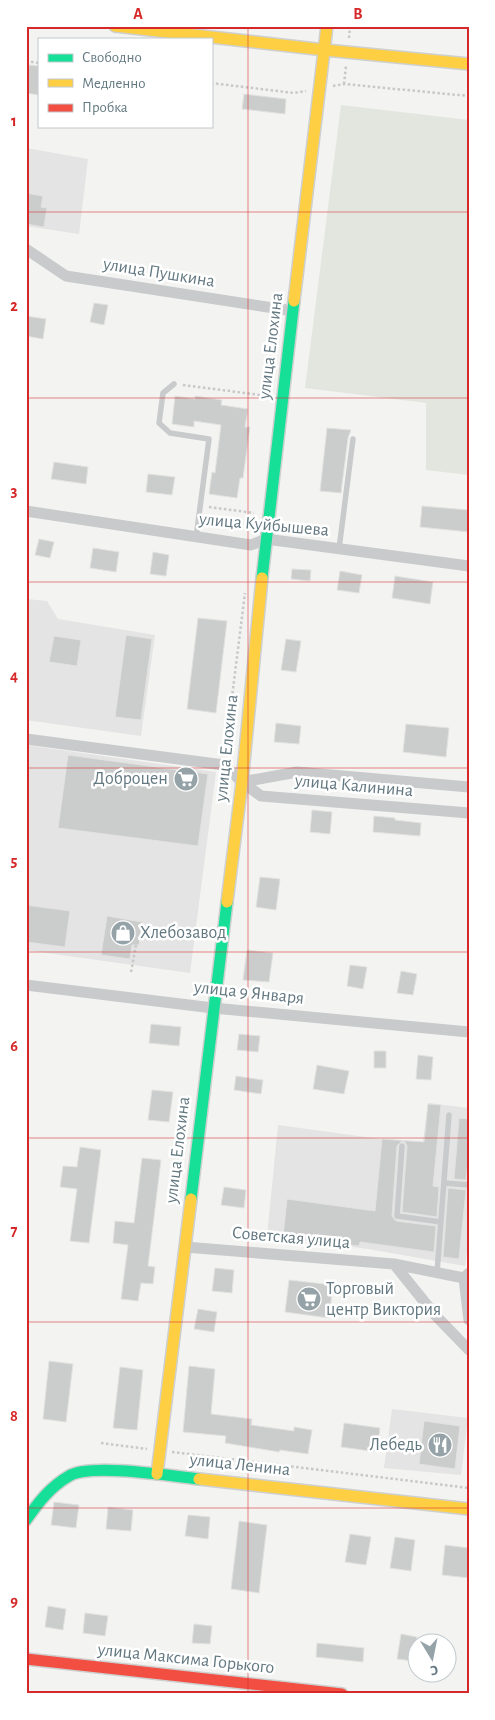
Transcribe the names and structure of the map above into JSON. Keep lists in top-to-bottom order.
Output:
{
  "streets": {
    "street": [
      "улица Пушкина",
      "улица Елохина",
      "улица Куйбышева",
      "улица Калинина",
      "улица 9 Января",
      "Советская улица",
      "улица Ленина",
      "улица Максима Горького"
    ]
  },
  "crossings": [
    ["улица Пушкина", "улица Елохина"],
    ["улица Елохина", "улица Куйбышева"],
    ["улица Елохина", "улица Калинина"],
    ["улица Елохина", "улица 9 Января"],
    ["улица Елохина", "Советская улица"],
    ["улица Елохина", "улица Ленина"]
  ],
  "places": {
    "supermarket": ["Доброцен", "Торговый центр Виктория"],
    "shop": ["Хлебозавод"],
    "restaurant": ["Лебедь"]
  },
  "legend": ["Свободно", "Медленно", "Пробка"],
  "north": "bottom",
  "grid": {
    "columns": ["A", "B"],
    "rows": [
      "1",
      "2",
      "3",
      "4",
      "5",
      "6",
      "7",
      "8",
      "9"
    ]
  }
}
